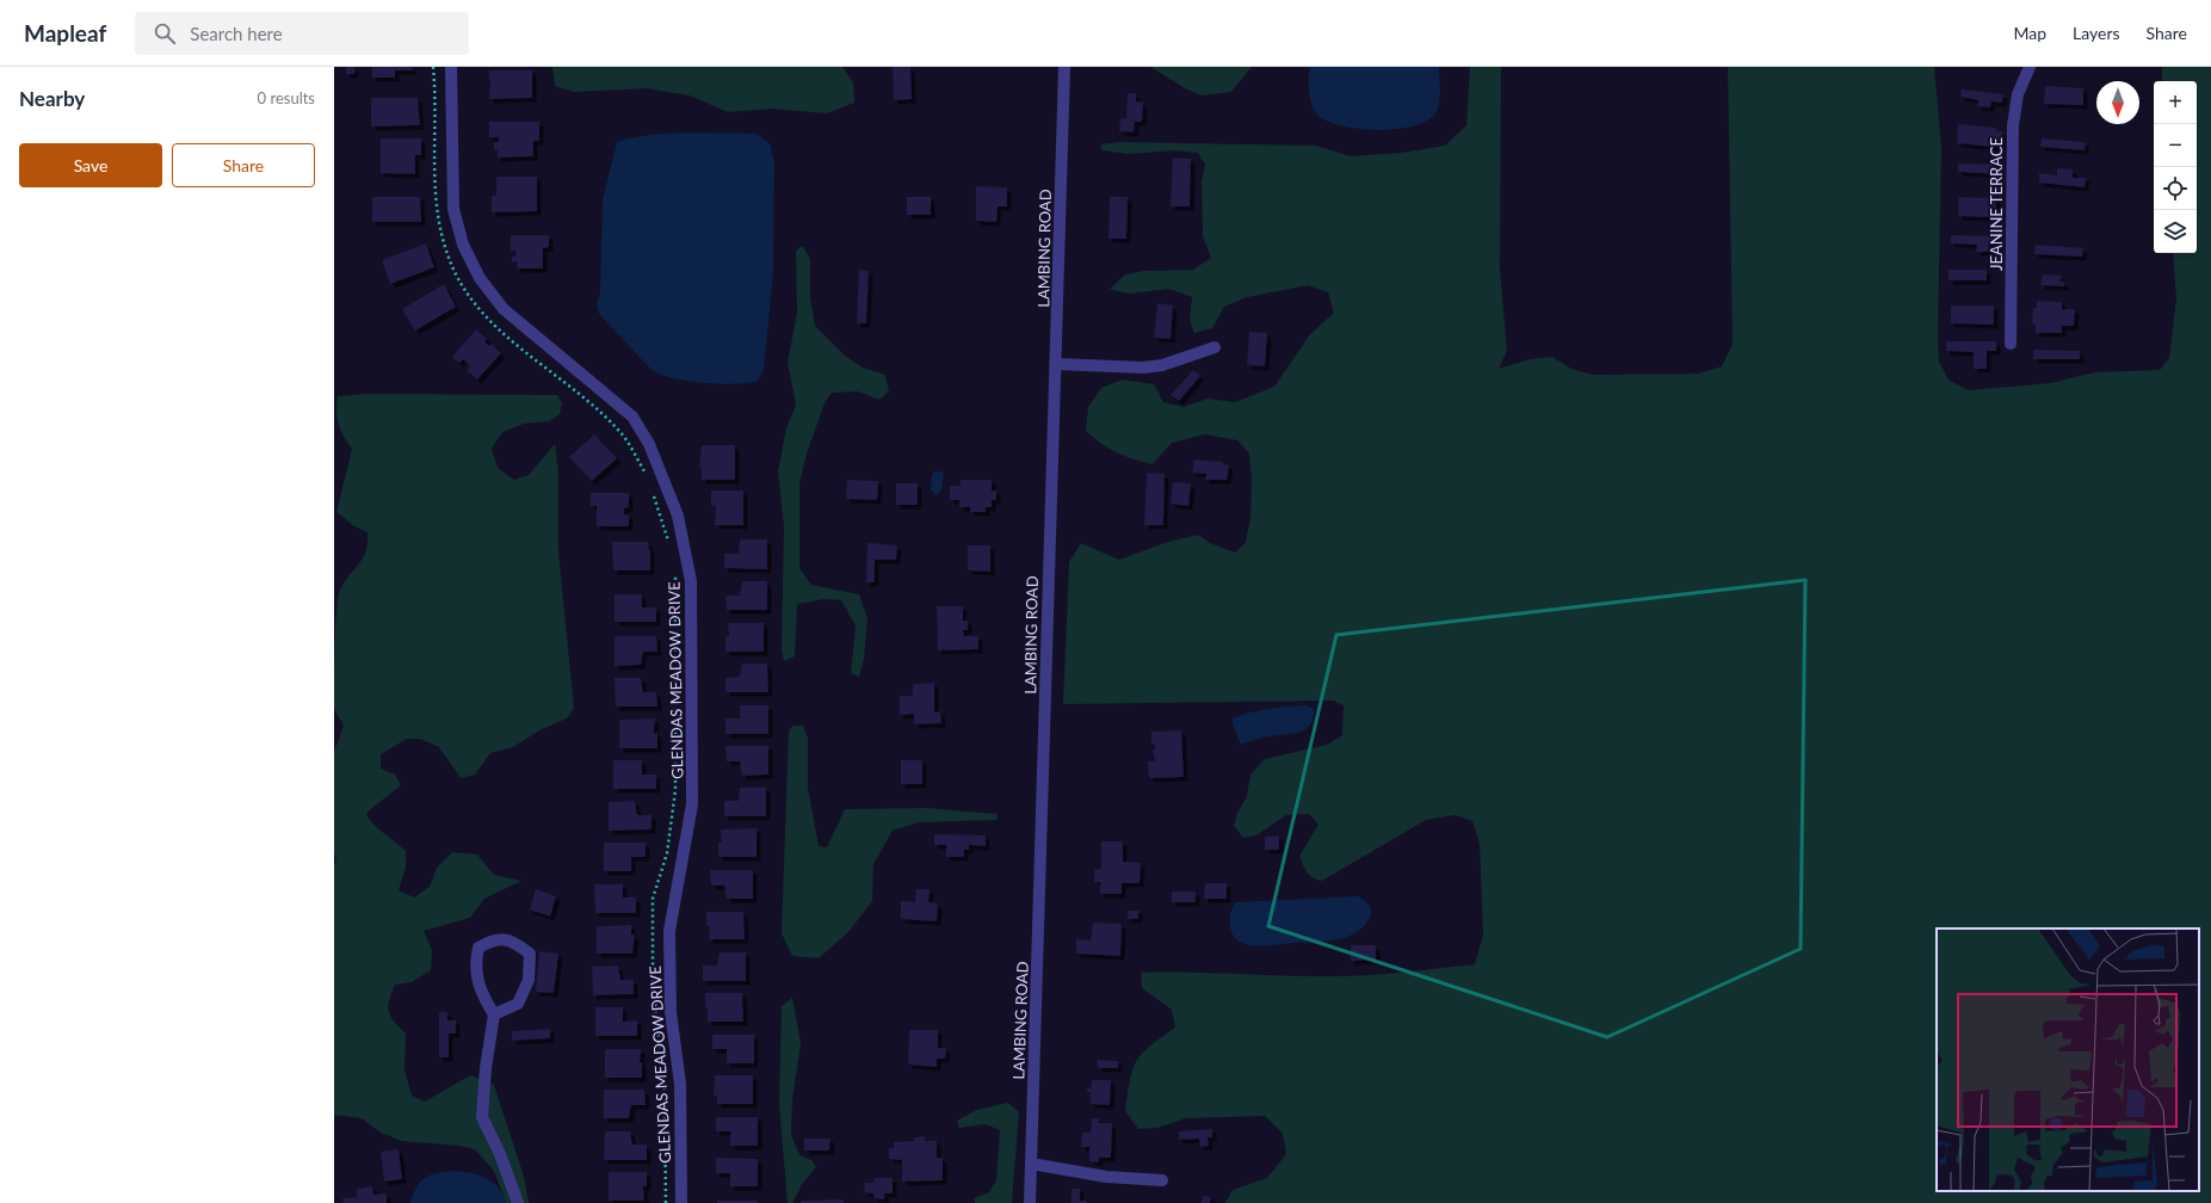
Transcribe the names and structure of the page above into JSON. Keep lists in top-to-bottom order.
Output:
{
  "streets": {
    "street": ["JEANINE TERRACE", "LAMBING ROAD", "GLENDAS MEADOW DRIVE"]
  },
  "north": "bottom",
  "page": {
    "header": "Mapleaf",
    "search": "Search here",
    "nav": ["Map", "Layers", "Share"],
    "heading": ["Nearby", "0 results"],
    "map_buttons": ["+", "−"],
    "buttons": ["Save", "Share"]
  }
}
